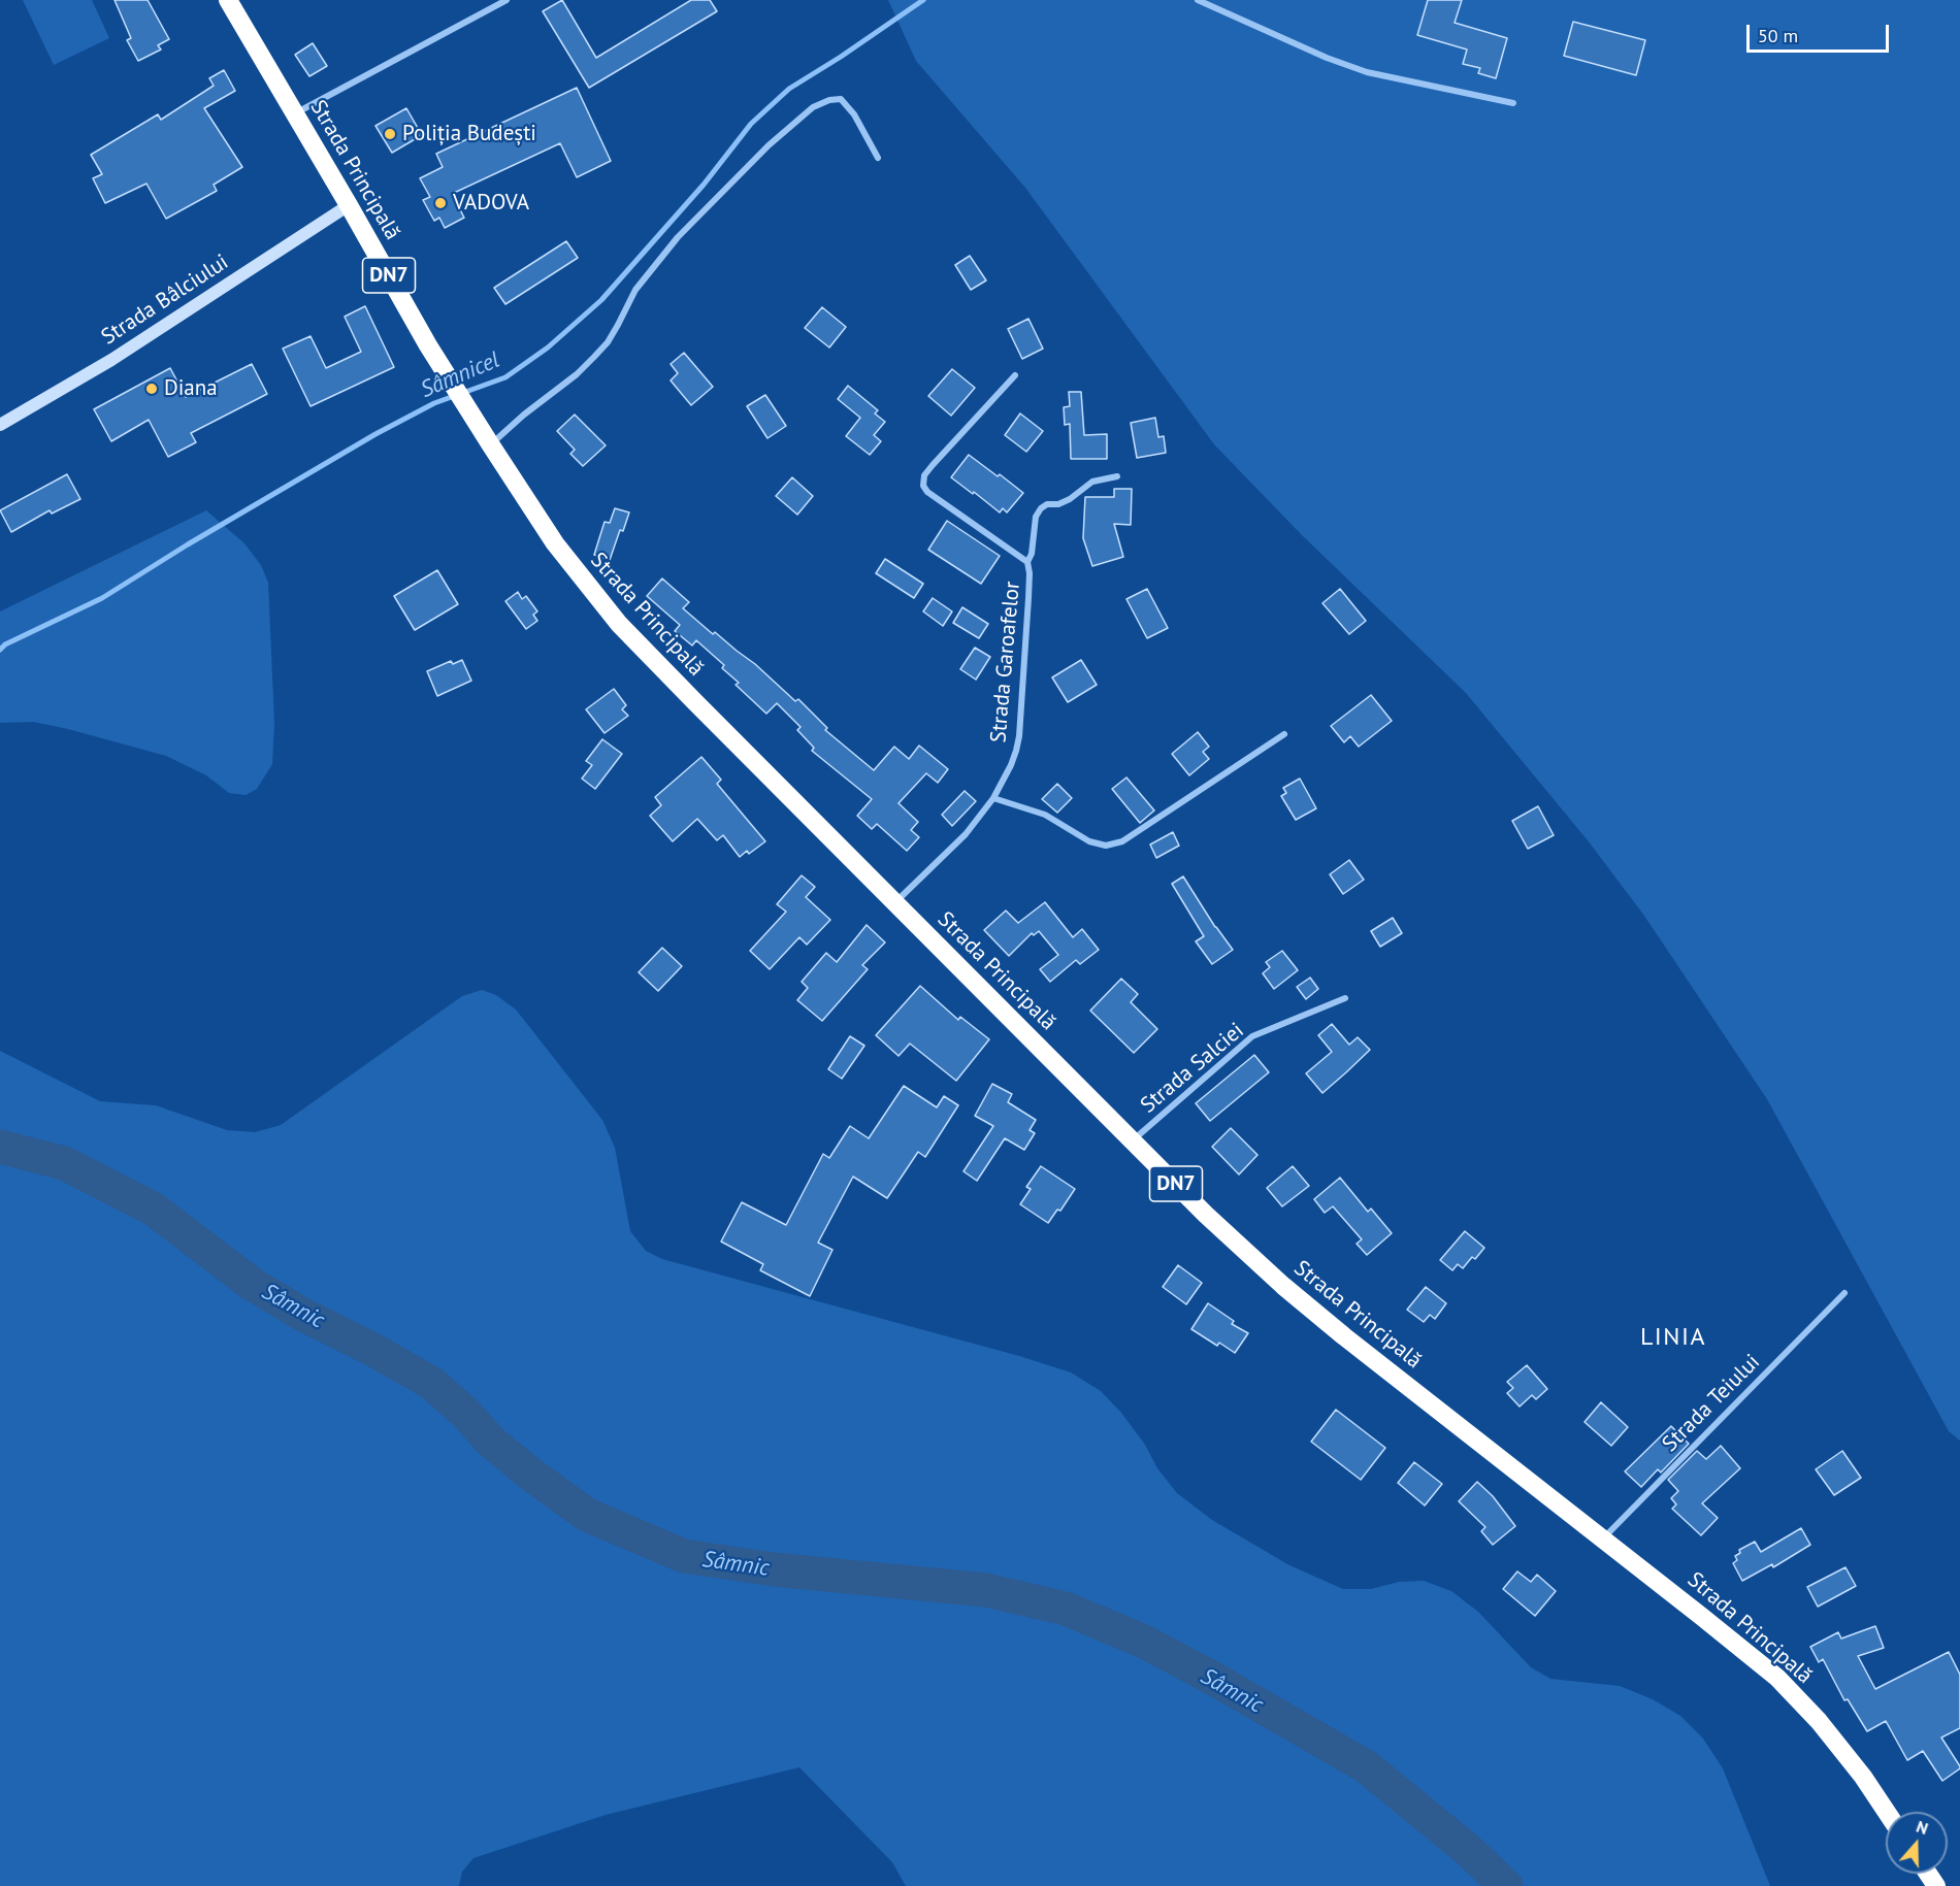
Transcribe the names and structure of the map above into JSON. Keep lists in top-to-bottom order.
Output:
{
  "streets": {
    "highway": ["Strada Principală", "DN7"],
    "main road": ["Strada Bâlciului"],
    "street": ["Strada Garoafelor", "Strada Salciei", "Strada Teiului"]
  },
  "crossings": [
    ["Strada Principală", "Strada Bâlciului"],
    ["Strada Principală", "Strada Garoafelor"],
    ["Strada Principală", "Strada Salciei"],
    ["Strada Principală", "Strada Teiului"]
  ],
  "districts": ["LINIA"],
  "water": ["Sâmnicel", "Sâmnic"],
  "places": ["Poliția Budești", "VADOVA", "Diana"],
  "scale_bar": "50 m",
  "north": "top"
}
